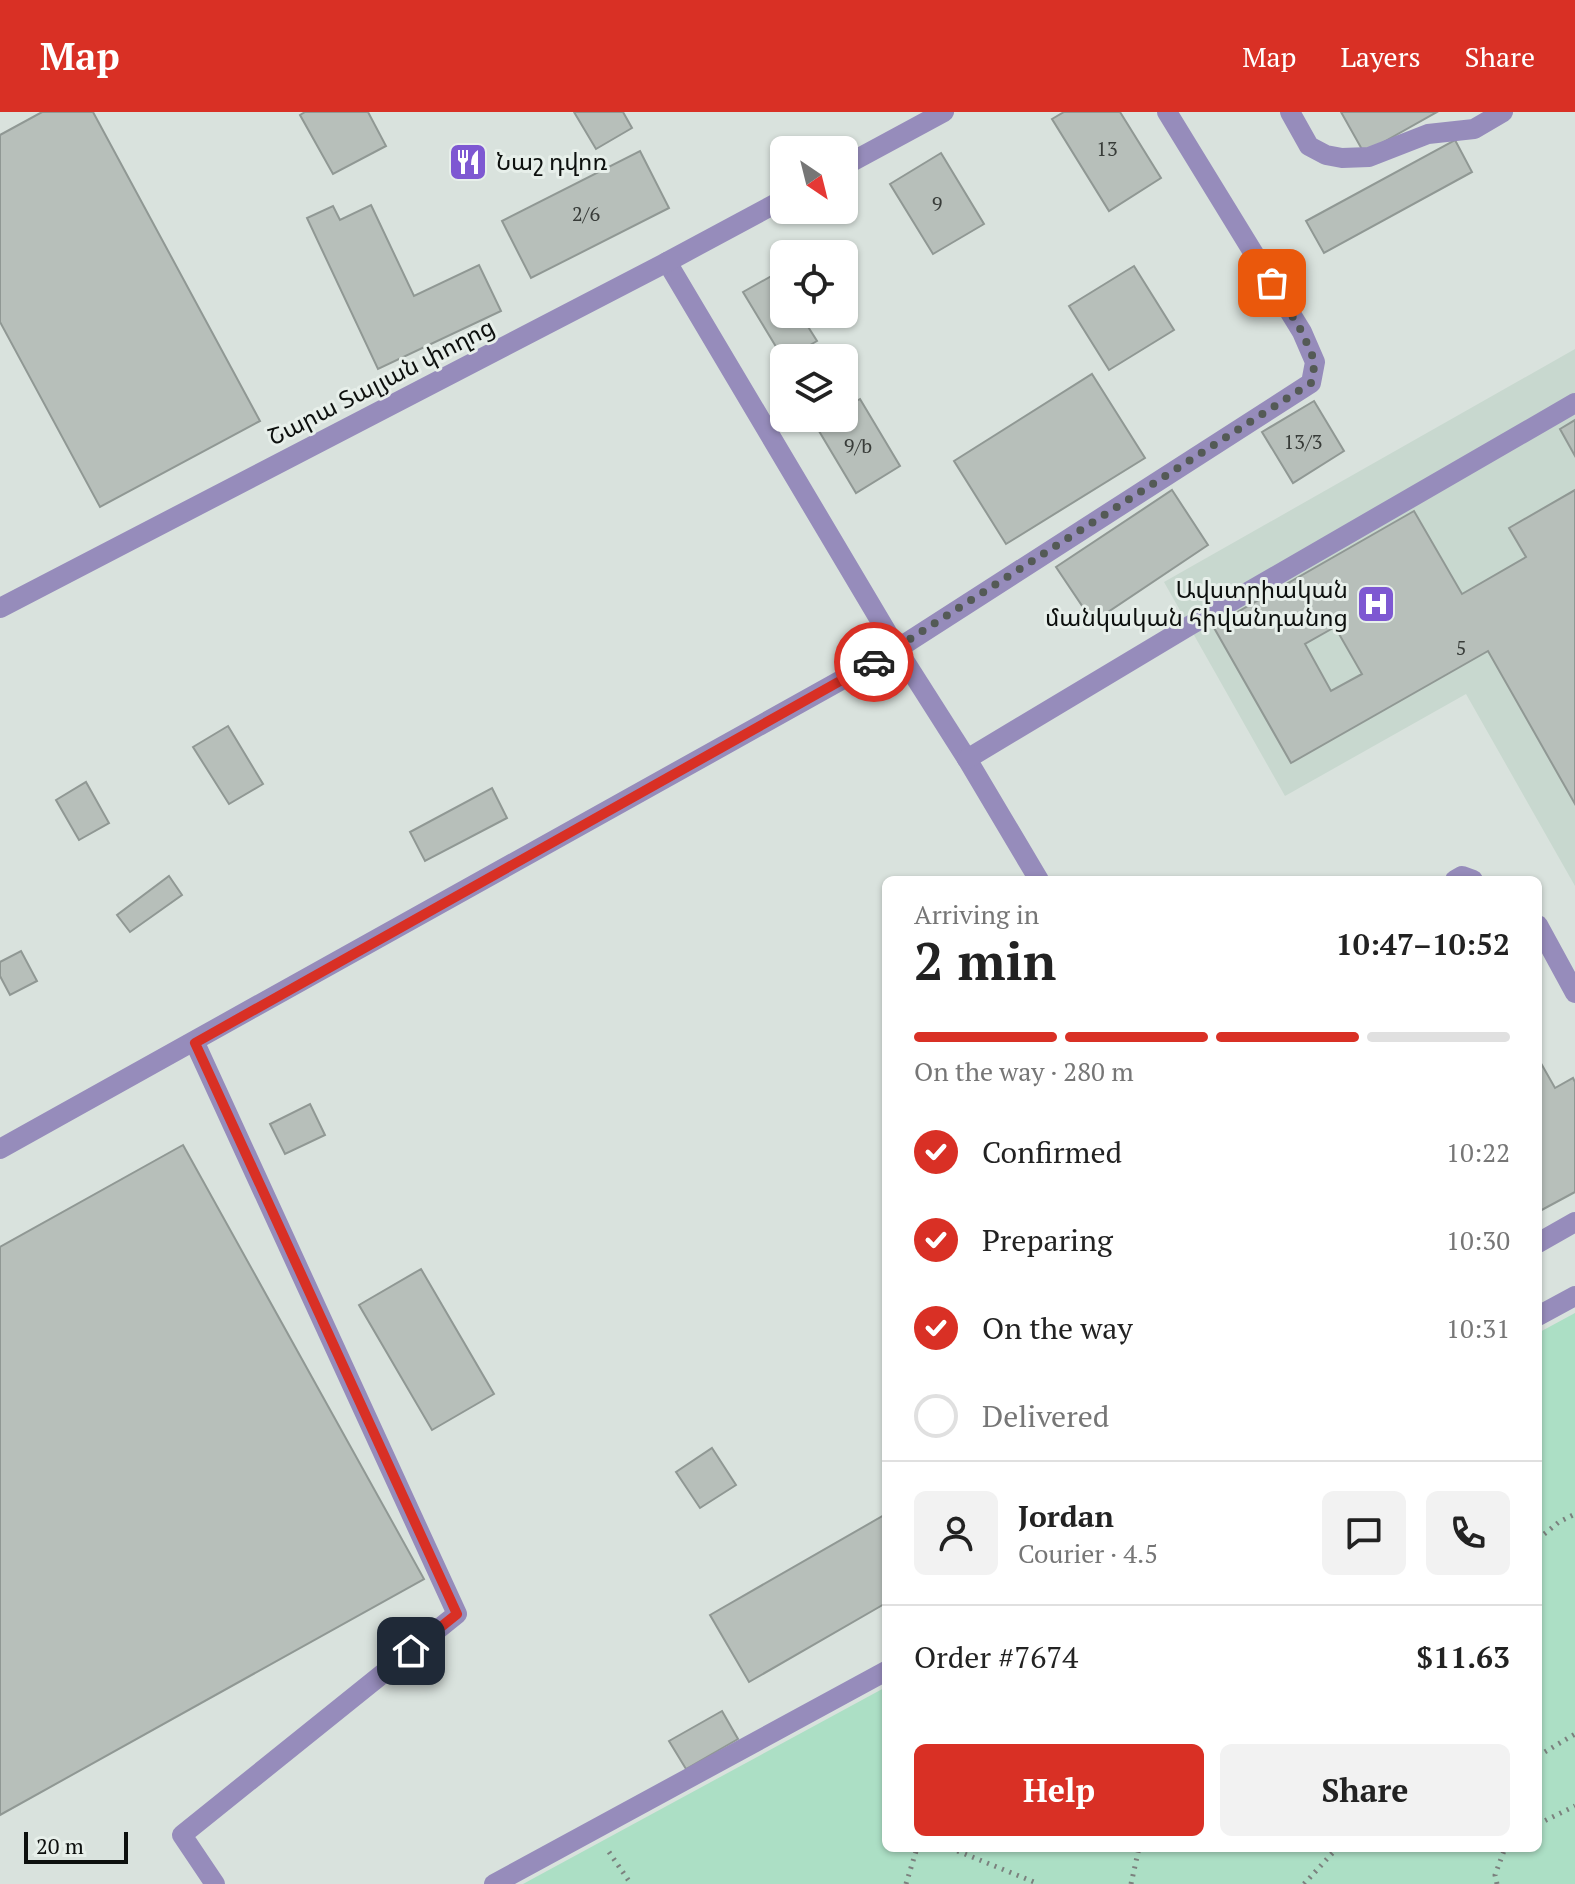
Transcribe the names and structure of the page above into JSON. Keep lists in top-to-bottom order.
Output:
{
  "streets": {
    "street": ["Շարա Տալյան փողոց"]
  },
  "places": {
    "restaurant": ["Նաշ դվոռ"],
    "hospital": ["Ավստրիական մանկական հիվանդանոց"]
  },
  "house_numbers": [
    "13",
    "9",
    "2/6",
    "13/3",
    "9/b",
    "5"
  ],
  "scale_bar": "20 m",
  "north": "bottom right",
  "page": {
    "header": "Map",
    "nav": ["Map", "Layers", "Share"],
    "heading": ["2 min", "Arriving in", "10:47–10:52"],
    "panel": [
      "Jordan",
      "Courier · 4.5",
      "Order #7674",
      "$11.63"
    ],
    "bar": "On the way · 280 m",
    "list": [
      ["Confirmed", "10:22"],
      ["Preparing", "10:30"],
      ["On the way", "10:31"],
      "Delivered"
    ],
    "buttons": ["Help", "Share"],
    "scale": "20 m"
  }
}
